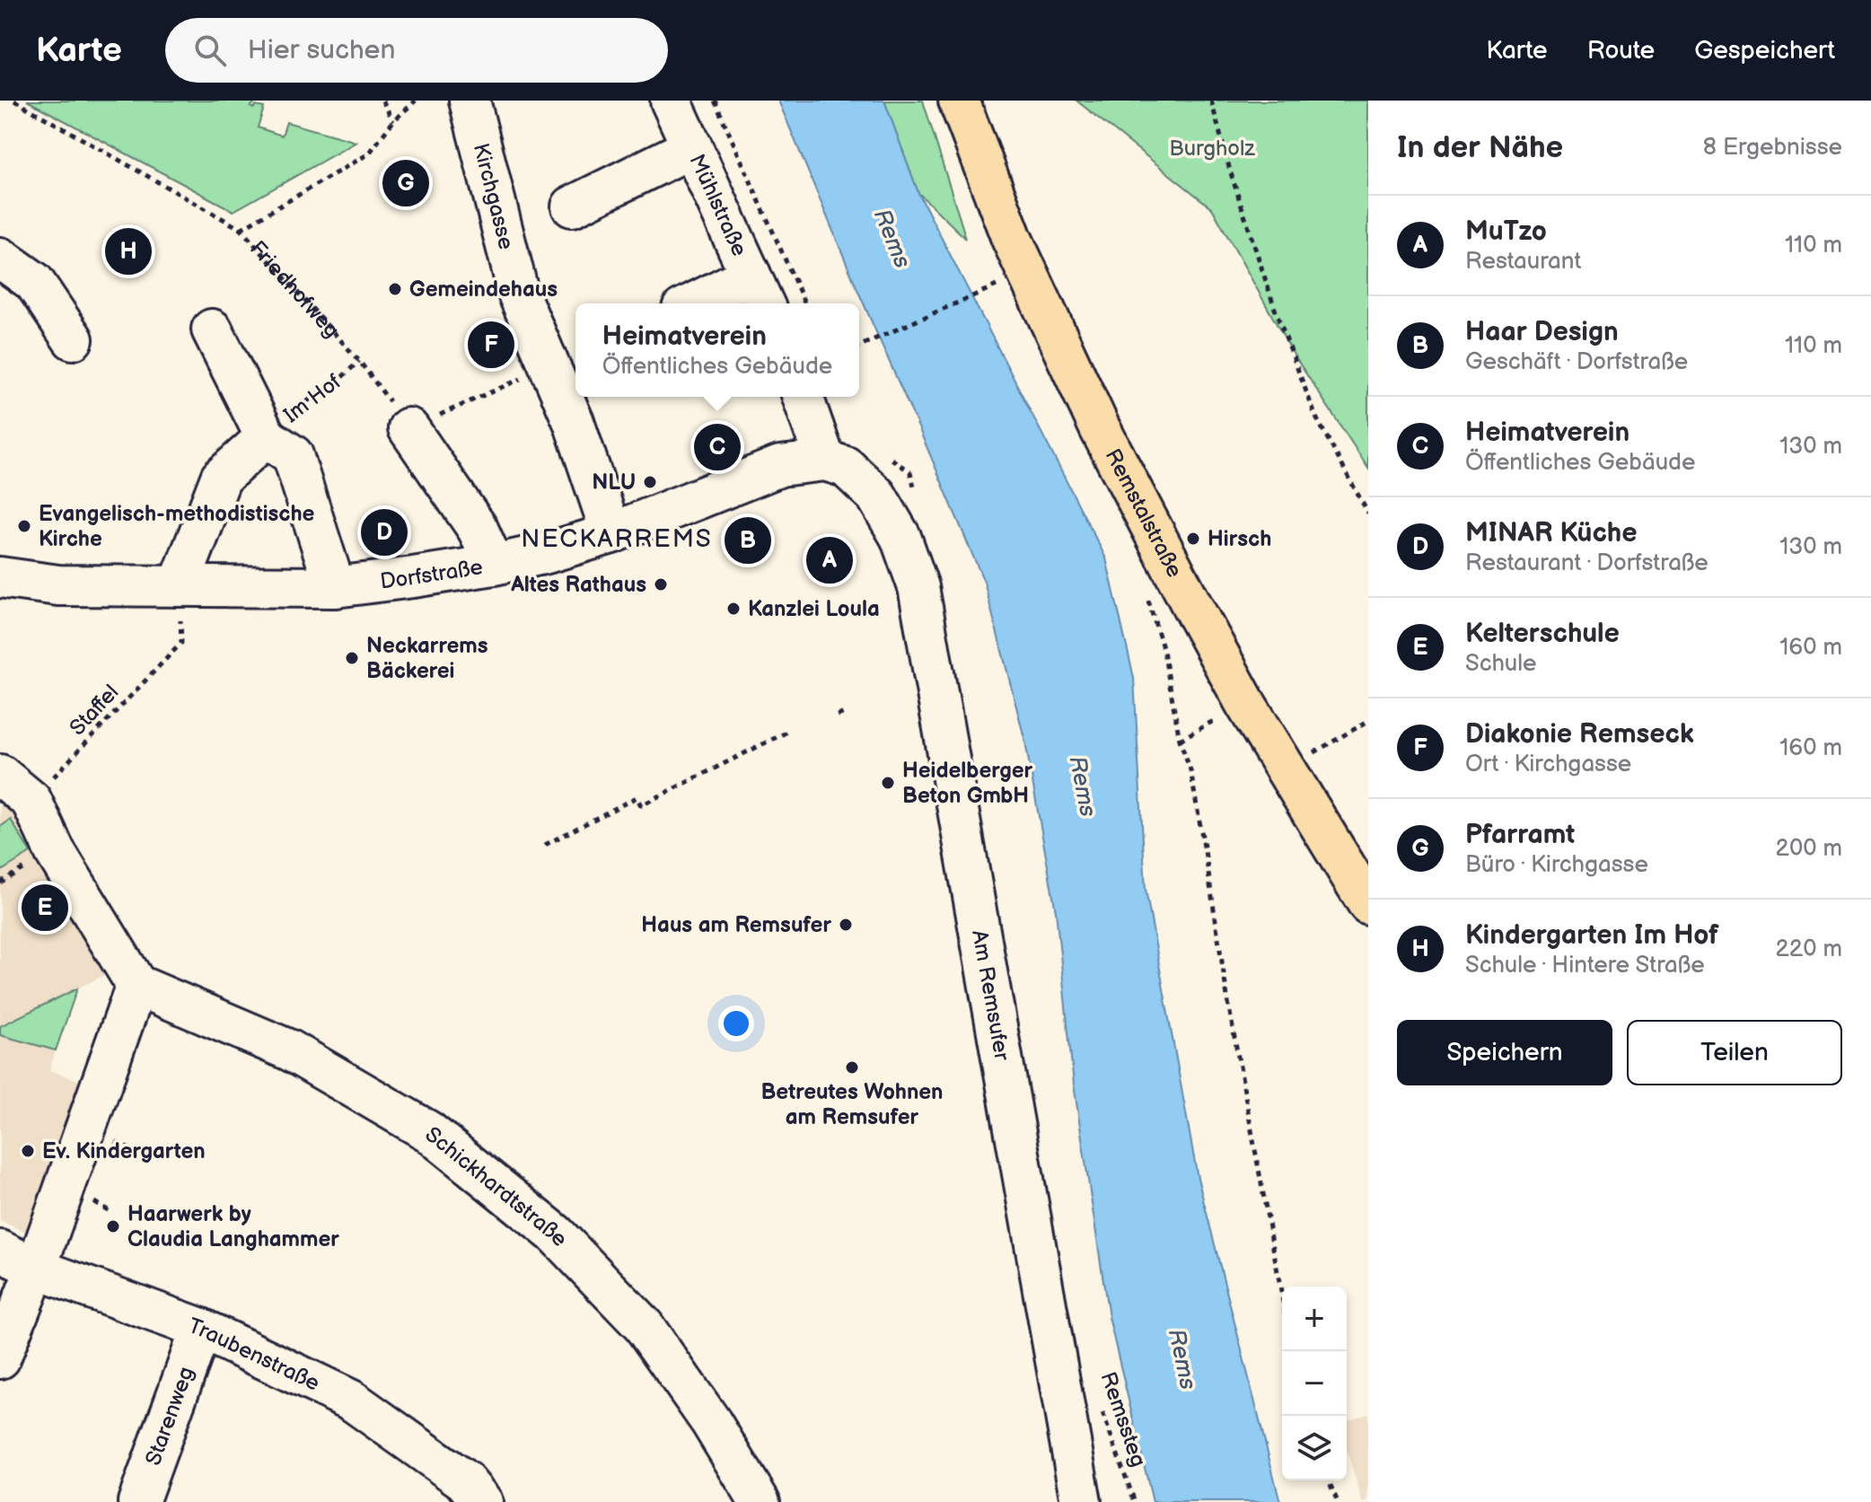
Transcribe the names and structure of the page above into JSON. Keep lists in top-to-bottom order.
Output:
{
  "streets": {
    "main road": ["Remstalstraße"],
    "street": [
      "Kirchgasse",
      "Mühlstraße",
      "Im Hof",
      "Dorfstraße",
      "Am Remsufer",
      "Schickhardtstraße",
      "Traubenstraße",
      "Starenweg"
    ],
    "path": ["Friedhofweg", "Staffel", "Remssteg"]
  },
  "crossings": [
    ["Kirchgasse", "Dorfstraße"],
    ["Friedhofweg", "Im Hof"],
    ["Im Hof", "Dorfstraße"],
    ["Dorfstraße", "Am Remsufer"],
    ["Traubenstraße", "Starenweg"]
  ],
  "districts": ["NECKARREMS"],
  "water": ["Rems"],
  "parks": ["Burgholz"],
  "places": [
    "Gemeindehaus",
    "NLU",
    "Evangelisch-methodistische Kirche",
    "Hirsch",
    "Altes Rathaus",
    "Kanzlei Loula",
    "Neckarrems Bäckerei",
    "Heidelberger Beton GmbH",
    "Haus am Remsufer",
    "Betreutes Wohnen am Remsufer",
    "Ev. Kindergarten",
    "Haarwerk by Claudia Langhammer"
  ],
  "page": {
    "header": "Karte",
    "search": "Hier suchen",
    "nav": ["Karte", "Route", "Gespeichert"],
    "heading": ["In der Nähe", "8 Ergebnisse"],
    "pins": [
      "G",
      "H",
      "F",
      "C",
      "D",
      "B",
      "A",
      "E"
    ],
    "list": [
      {
        "mark": "A",
        "name": "MuTzo",
        "note": "Restaurant",
        "value": "110 m"
      },
      {
        "mark": "B",
        "name": "Haar Design",
        "note": "Geschäft · Dorfstraße",
        "value": "110 m"
      },
      {
        "mark": "C",
        "name": "Heimatverein",
        "note": "Öffentliches Gebäude",
        "value": "130 m"
      },
      {
        "mark": "D",
        "name": "MINAR Küche",
        "note": "Restaurant · Dorfstraße",
        "value": "130 m"
      },
      {
        "mark": "E",
        "name": "Kelterschule",
        "note": "Schule",
        "value": "160 m"
      },
      {
        "mark": "F",
        "name": "Diakonie Remseck",
        "note": "Ort · Kirchgasse",
        "value": "160 m"
      },
      {
        "mark": "G",
        "name": "Pfarramt",
        "note": "Büro · Kirchgasse",
        "value": "200 m"
      },
      {
        "mark": "H",
        "name": "Kindergarten Im Hof",
        "note": "Schule · Hintere Straße",
        "value": "220 m"
      }
    ],
    "popup": ["Heimatverein", "Öffentliches Gebäude"],
    "buttons": ["Speichern", "Teilen"],
    "map_buttons": ["+", "−"]
  }
}
